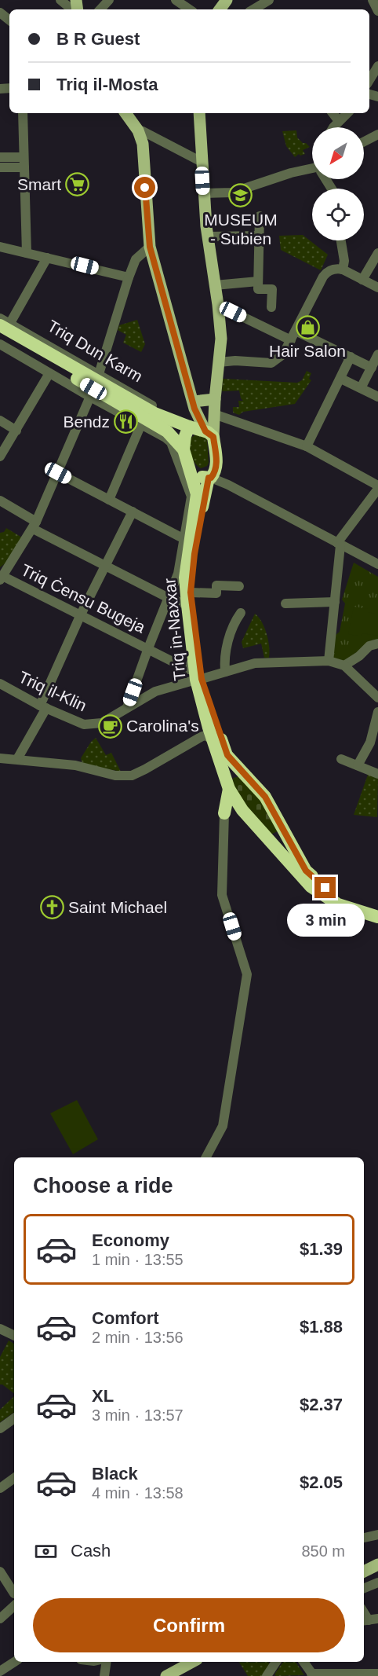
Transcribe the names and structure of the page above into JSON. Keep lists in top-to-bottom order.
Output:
{
  "streets": {
    "highway": ["Triq Dun Karm", "Triq in-Naxxar"],
    "street": ["Triq Ċensu Bugeja", "Triq il-Klin"]
  },
  "crossings": [
    ["Triq Dun Karm", "Triq Ċensu Bugeja"],
    ["Triq Dun Karm", "Triq in-Naxxar"],
    ["Triq Dun Karm", "Triq il-Klin"],
    ["Triq Ċensu Bugeja", "Triq in-Naxxar"],
    ["Triq Ċensu Bugeja", "Triq il-Klin"],
    ["Triq in-Naxxar", "Triq il-Klin"]
  ],
  "places": {
    "supermarket": ["Smart"],
    "school or university": ["MUSEUM - Subien"],
    "shop": ["Hair Salon"],
    "restaurant": ["Bendz"],
    "cafe": ["Carolina's"],
    "church": ["Saint Michael"]
  },
  "north": "bottom left",
  "page": {
    "banner": ["B R Guest", "Triq il-Mosta"],
    "bubble": "3 min",
    "heading": "Choose a ride",
    "list": [
      {
        "name": "Economy",
        "note": "1 min · 13:55",
        "value": "$1.39"
      },
      {
        "name": "Comfort",
        "note": "2 min · 13:56",
        "value": "$1.88"
      },
      {
        "name": "XL",
        "note": "3 min · 13:57",
        "value": "$2.37"
      },
      {
        "name": "Black",
        "note": "4 min · 13:58",
        "value": "$2.05"
      }
    ],
    "pay": ["Cash", "850 m"],
    "buttons": "Confirm"
  }
}
